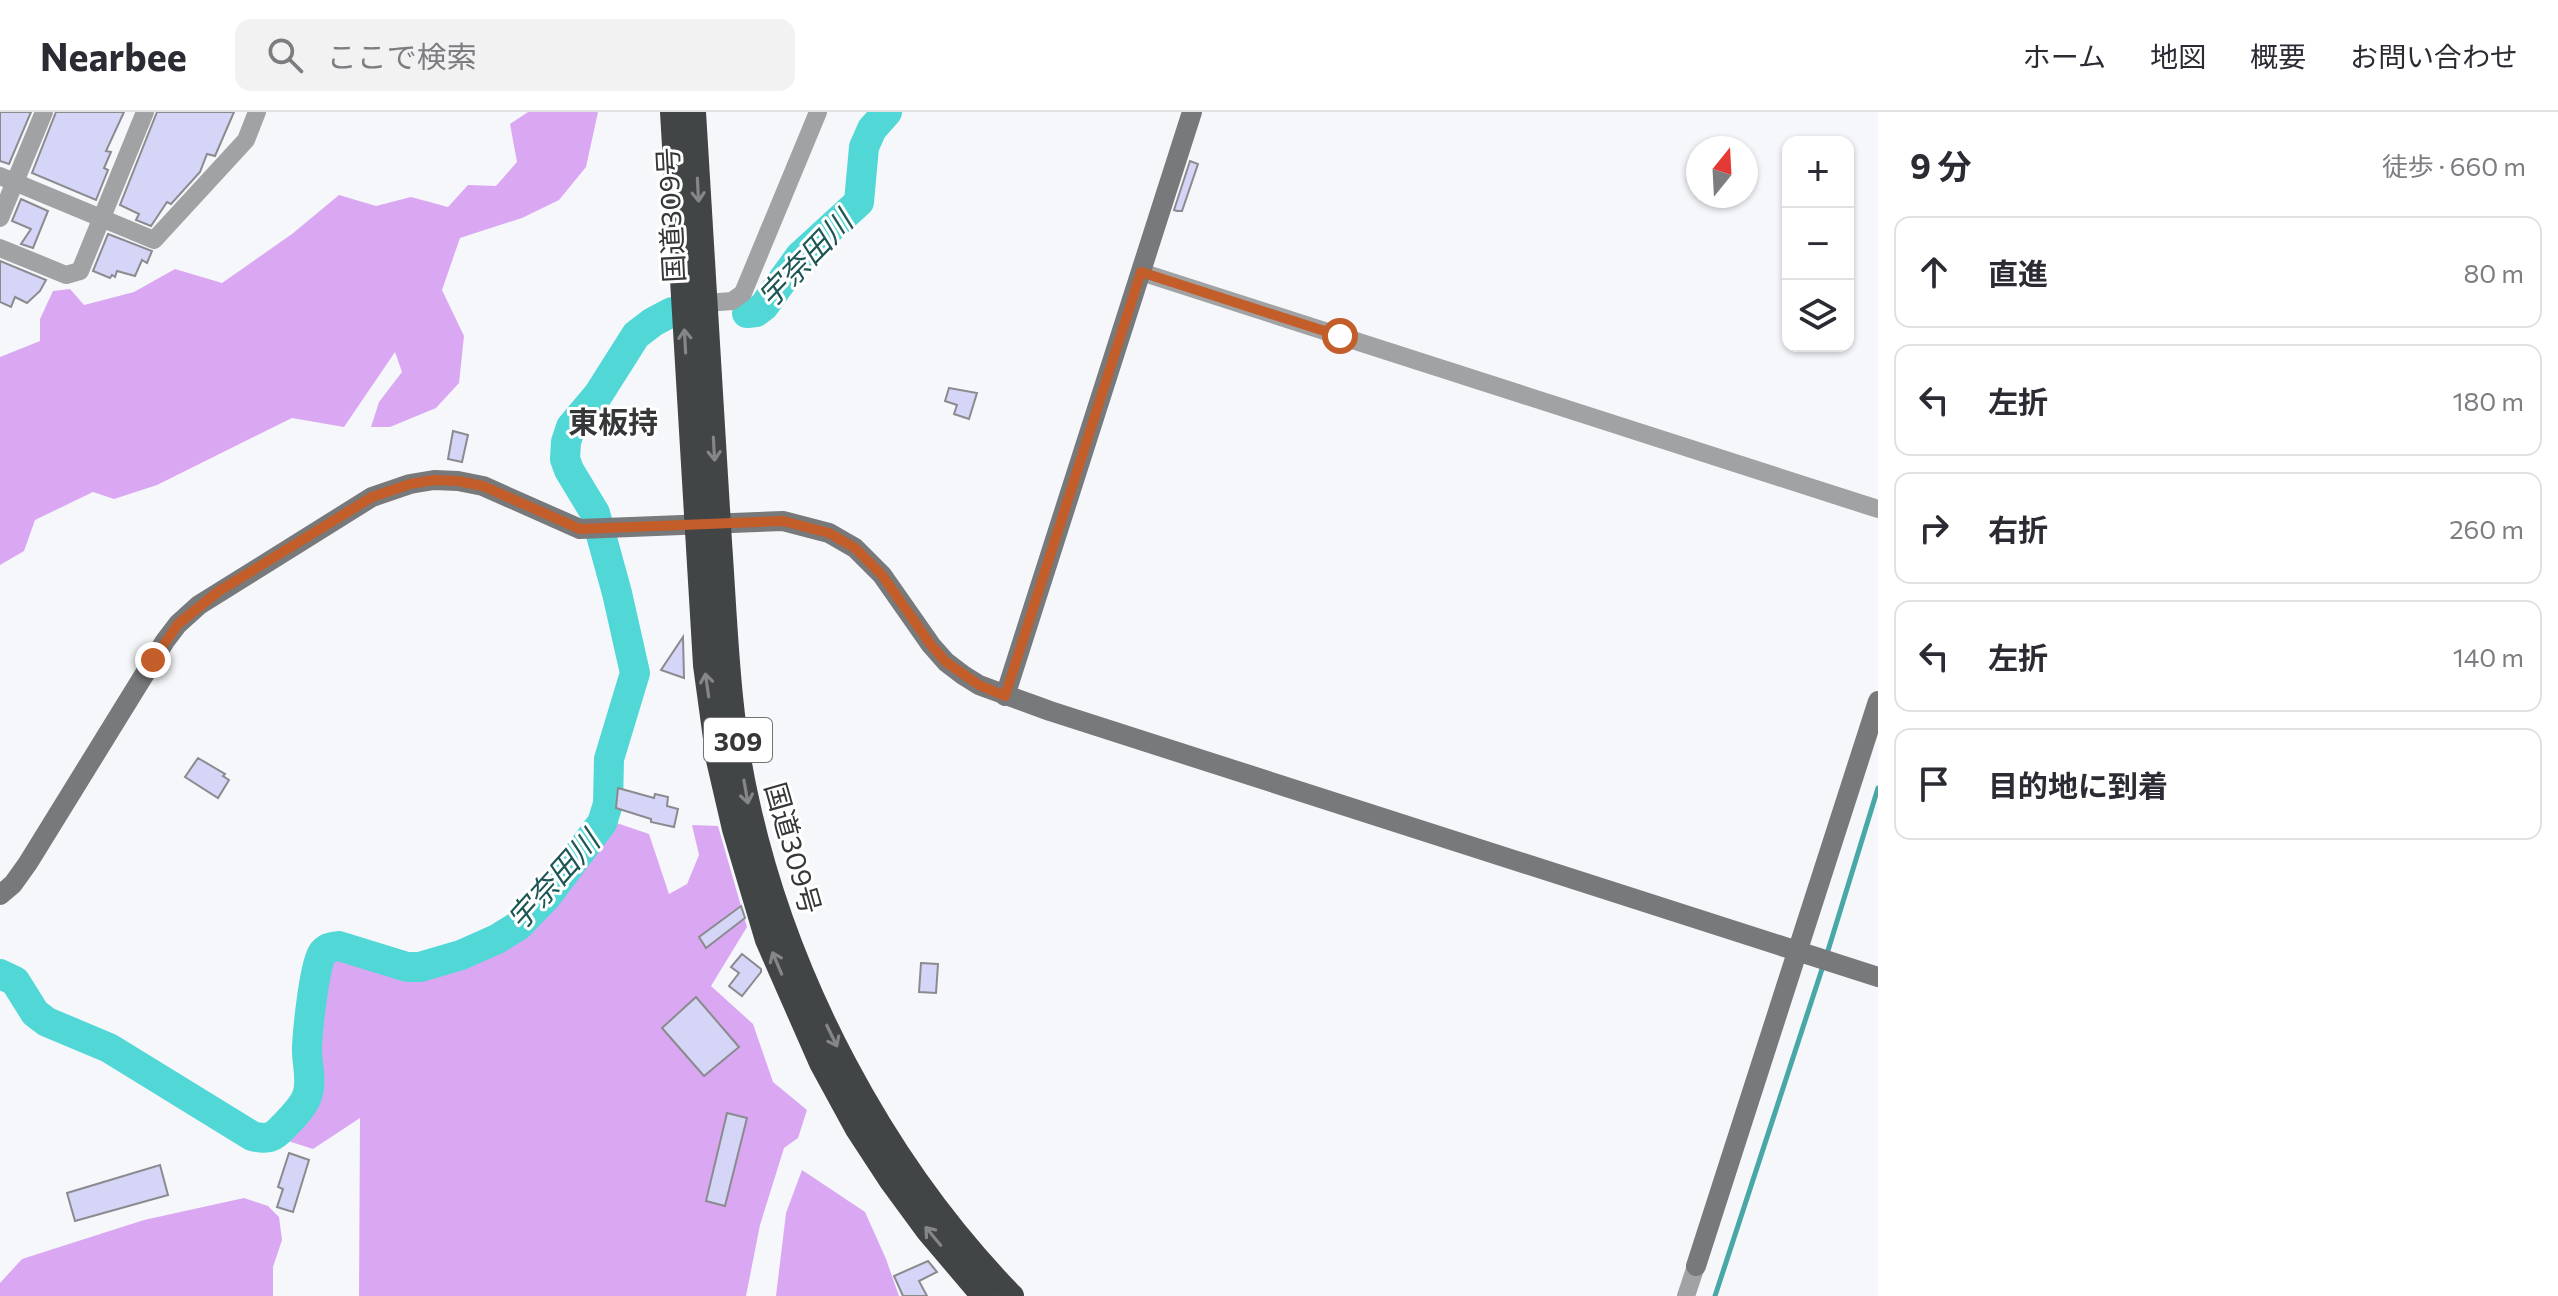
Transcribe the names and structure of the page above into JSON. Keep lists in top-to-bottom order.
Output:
{
  "streets": {
    "highway": ["国道309号", "309"]
  },
  "districts": ["東板持"],
  "water": ["宇奈田川"],
  "north": "top",
  "page": {
    "header": "Nearbee",
    "search": "ここで検索",
    "nav": [
      "ホーム",
      "地図",
      "概要",
      "お問い合わせ"
    ],
    "heading": ["9 分", "徒歩 · 660 m"],
    "map_buttons": ["+", "−"],
    "list": [
      ["直進", "80 m"],
      ["左折", "180 m"],
      ["右折", "260 m"],
      ["左折", "140 m"],
      "目的地に到着"
    ]
  }
}
